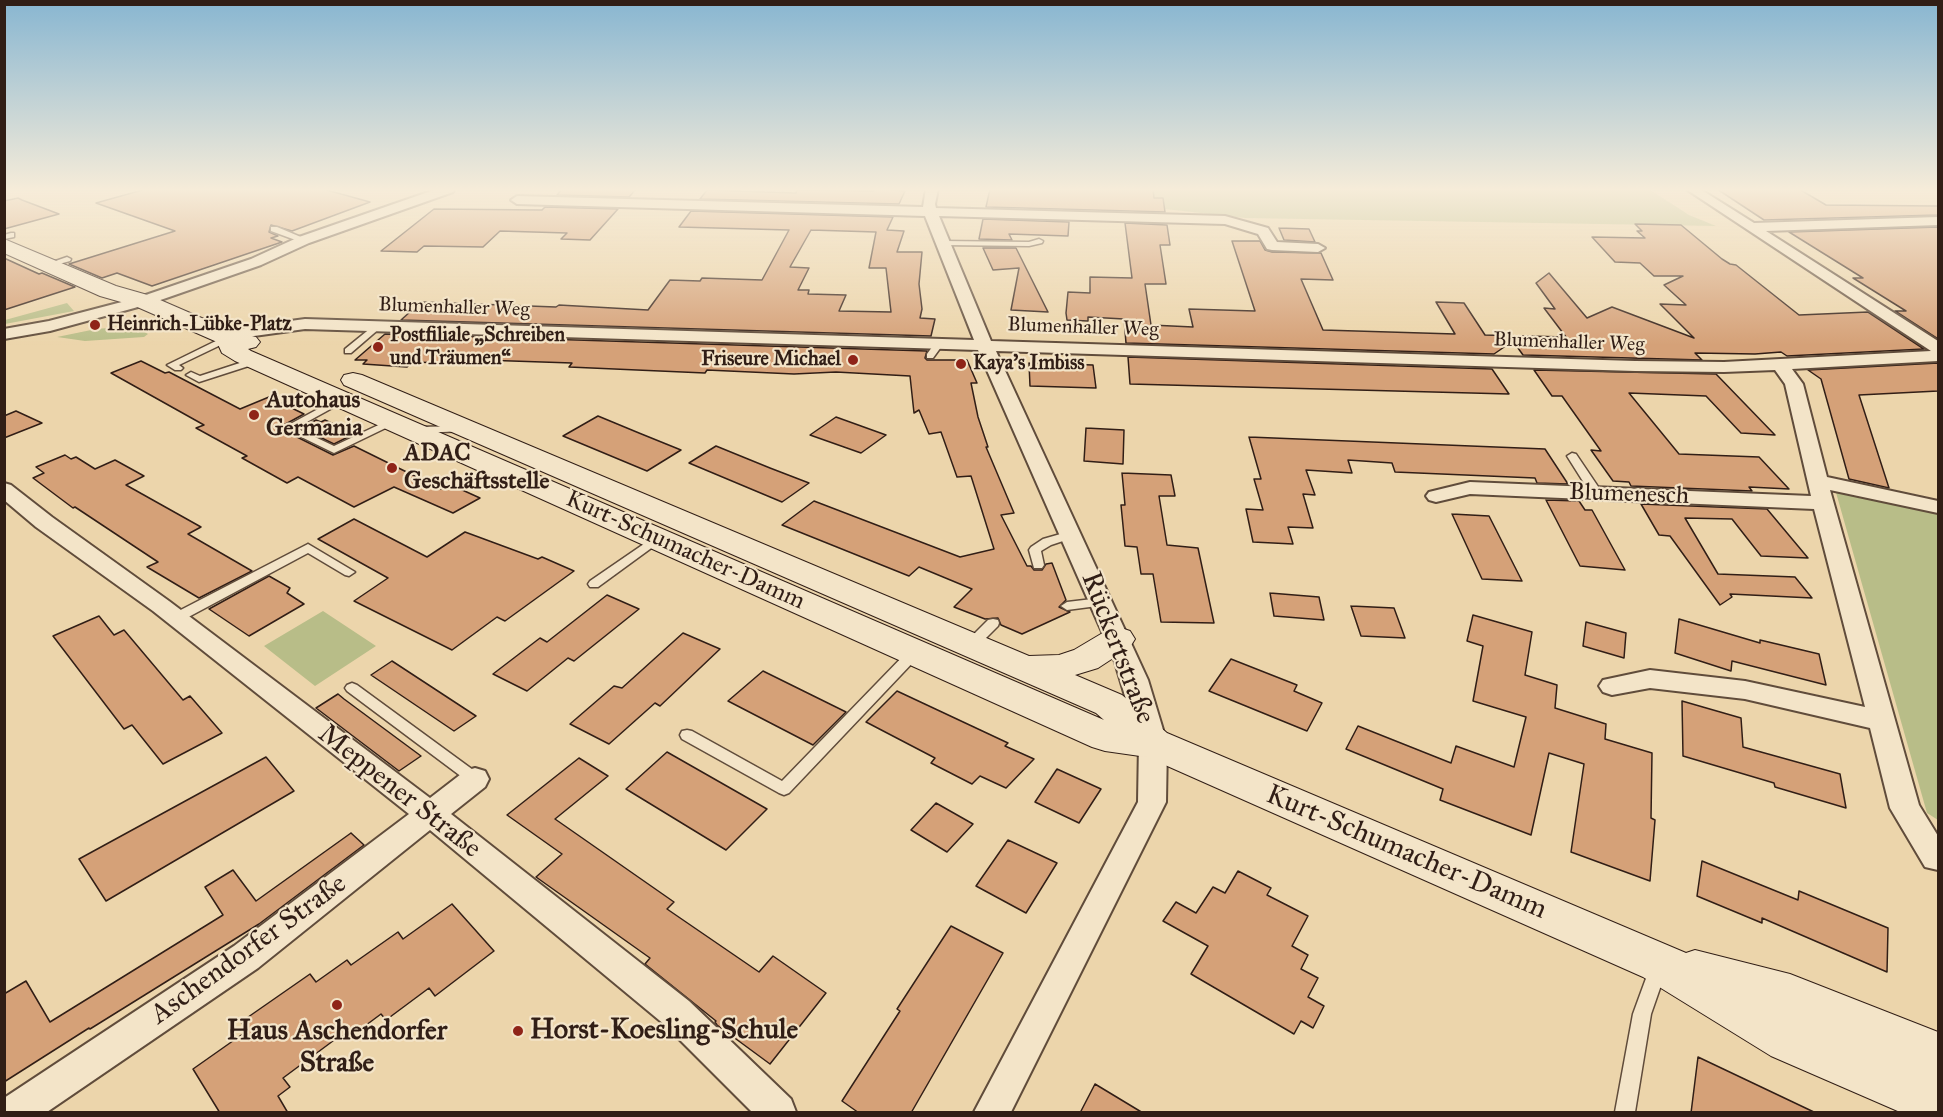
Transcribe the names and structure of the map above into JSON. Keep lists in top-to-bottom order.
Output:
{
  "streets": {
    "main road": ["Kurt-Schumacher-Damm"],
    "street": [
      "Blumenhaller Weg",
      "Blumenesch",
      "Rückertstraße",
      "Meppener Straße",
      "Aschendorfer Straße"
    ]
  },
  "crossings": [
    ["Blumenhaller Weg", "Kurt-Schumacher-Damm"],
    ["Blumenhaller Weg", "Rückertstraße"],
    ["Kurt-Schumacher-Damm", "Rückertstraße"],
    ["Meppener Straße", "Aschendorfer Straße"]
  ],
  "places": [
    "Heinrich-Lübke-Platz",
    "Postfiliale „Schreiben und Träumen“",
    "Friseure Michael",
    "Kaya's Imbiss",
    "Autohaus Germania",
    "ADAC Geschäftsstelle",
    "Haus Aschendorfer Straße",
    "Horst-Koesling-Schule"
  ]
}
